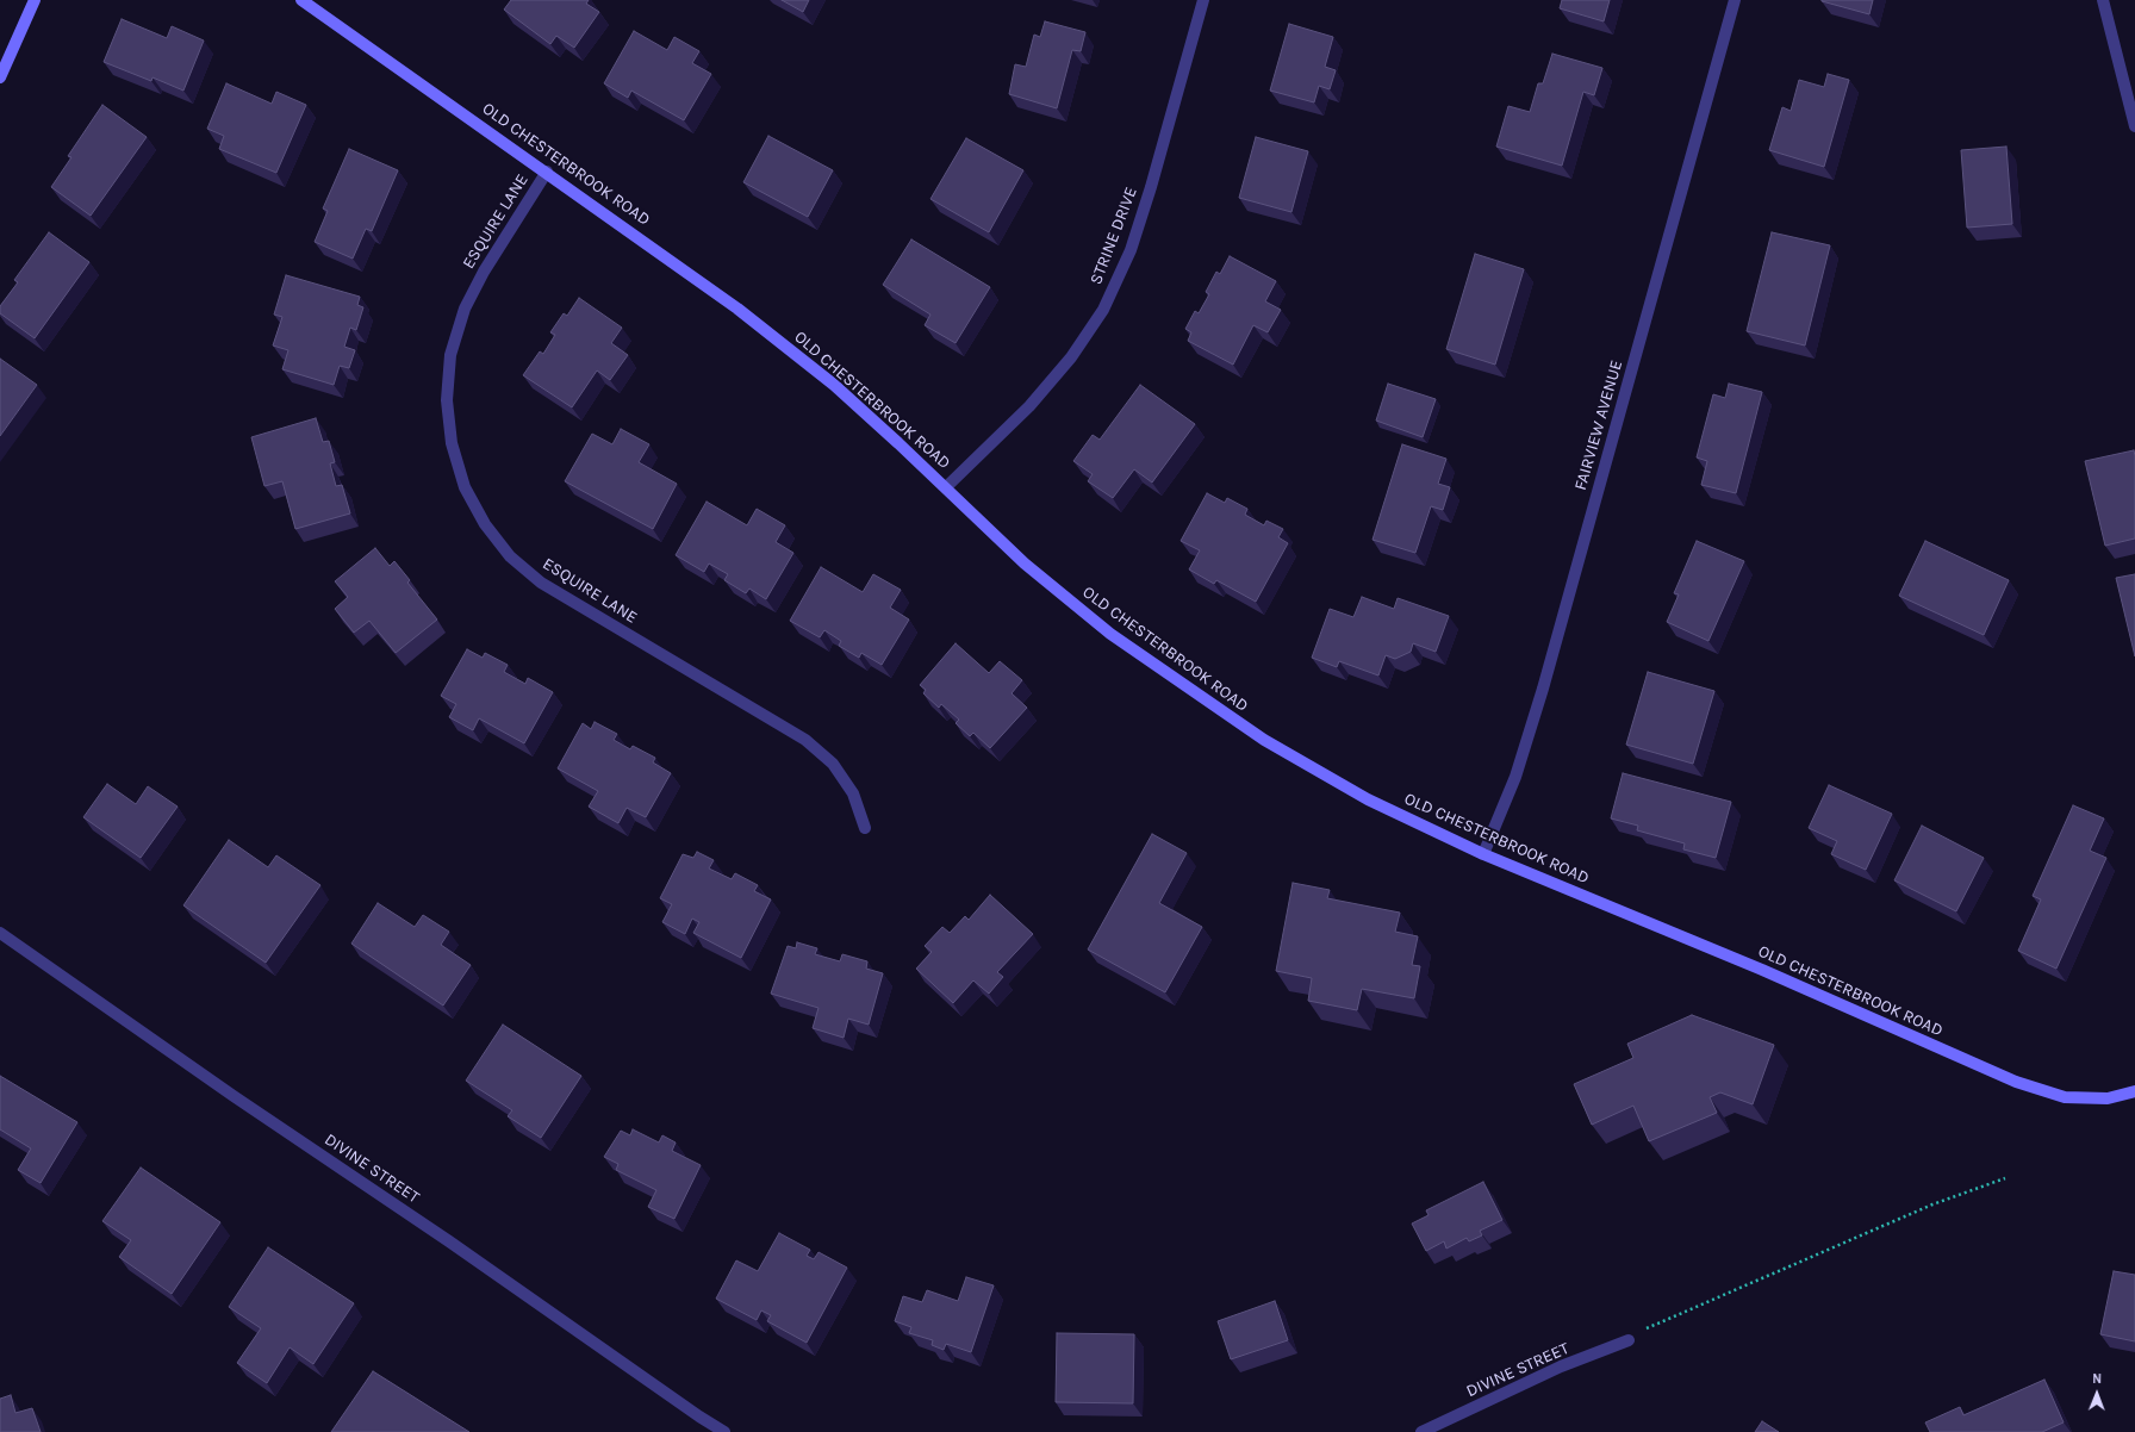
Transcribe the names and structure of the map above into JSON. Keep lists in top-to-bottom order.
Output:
{
  "streets": {
    "street": [
      "OLD CHESTERBROOK ROAD",
      "ESQUIRE LANE",
      "STRINE DRIVE",
      "FAIRVIEW AVENUE",
      "DIVINE STREET"
    ]
  },
  "crossings": [
    ["OLD CHESTERBROOK ROAD", "ESQUIRE LANE"],
    ["OLD CHESTERBROOK ROAD", "STRINE DRIVE"],
    ["OLD CHESTERBROOK ROAD", "FAIRVIEW AVENUE"]
  ],
  "north": "top"
}
